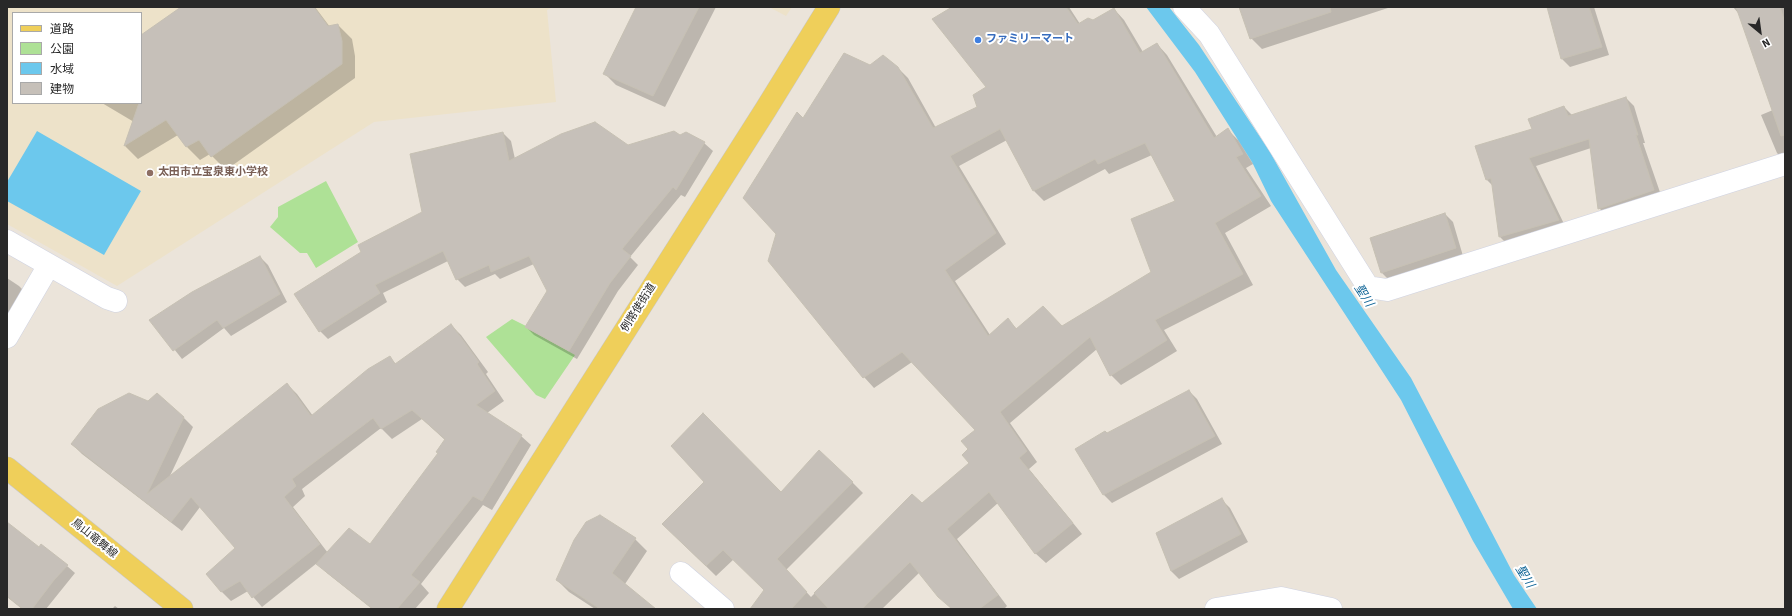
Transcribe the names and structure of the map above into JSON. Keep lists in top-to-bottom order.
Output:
{
  "streets": {
    "main road": ["例幣使街道", "鳥山竜舞線"]
  },
  "water": ["聖川"],
  "places": ["ファミリーマート", "太田市立宝泉東小学校"],
  "legend": [
    "道路",
    "公園",
    "水域",
    "建物"
  ],
  "north": "bottom right"
}
